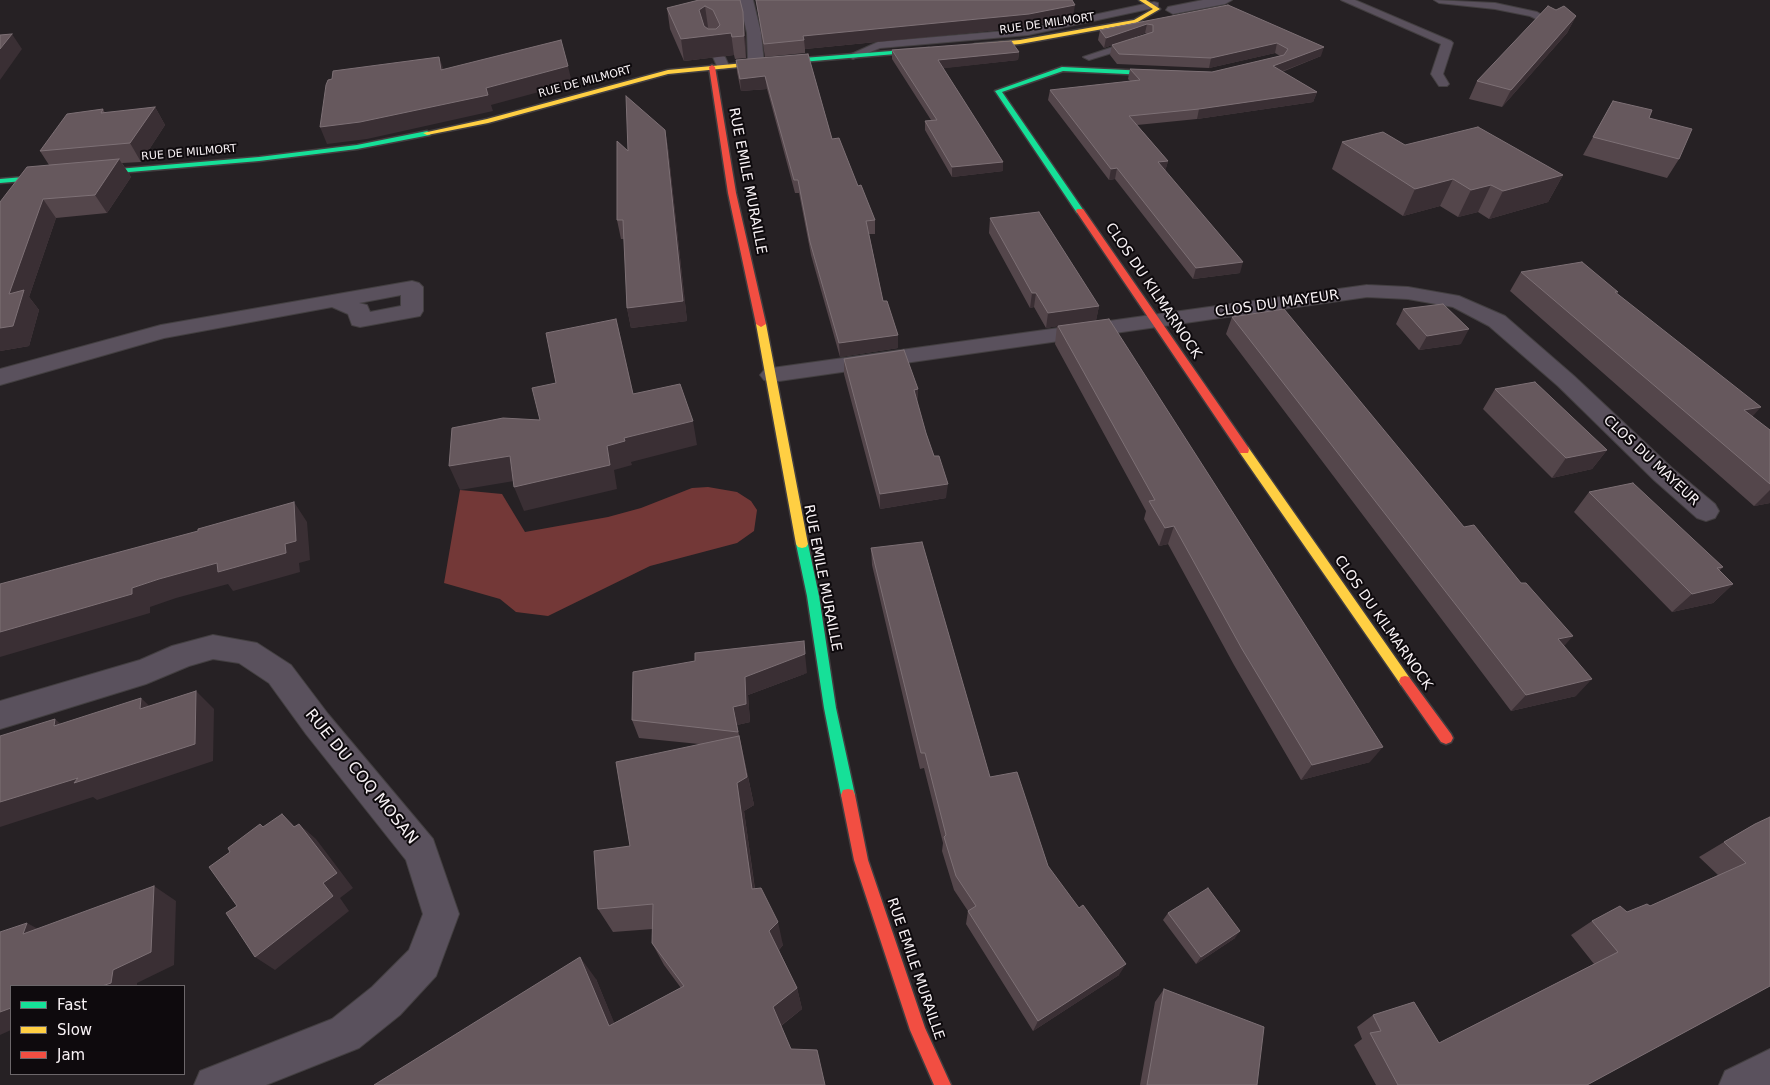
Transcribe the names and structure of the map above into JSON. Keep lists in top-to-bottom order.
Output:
{
  "streets": {
    "street": [
      "RUE DE MILMORT",
      "RUE EMILE MURAILLE",
      "CLOS DU KILMARNOCK",
      "CLOS DU MAYEUR",
      "RUE DU COQ MOSAN"
    ]
  },
  "crossings": [
    ["RUE DE MILMORT", "RUE EMILE MURAILLE"],
    ["RUE EMILE MURAILLE", "CLOS DU MAYEUR"],
    ["CLOS DU KILMARNOCK", "CLOS DU MAYEUR"]
  ],
  "legend": ["Fast", "Slow", "Jam"]
}
